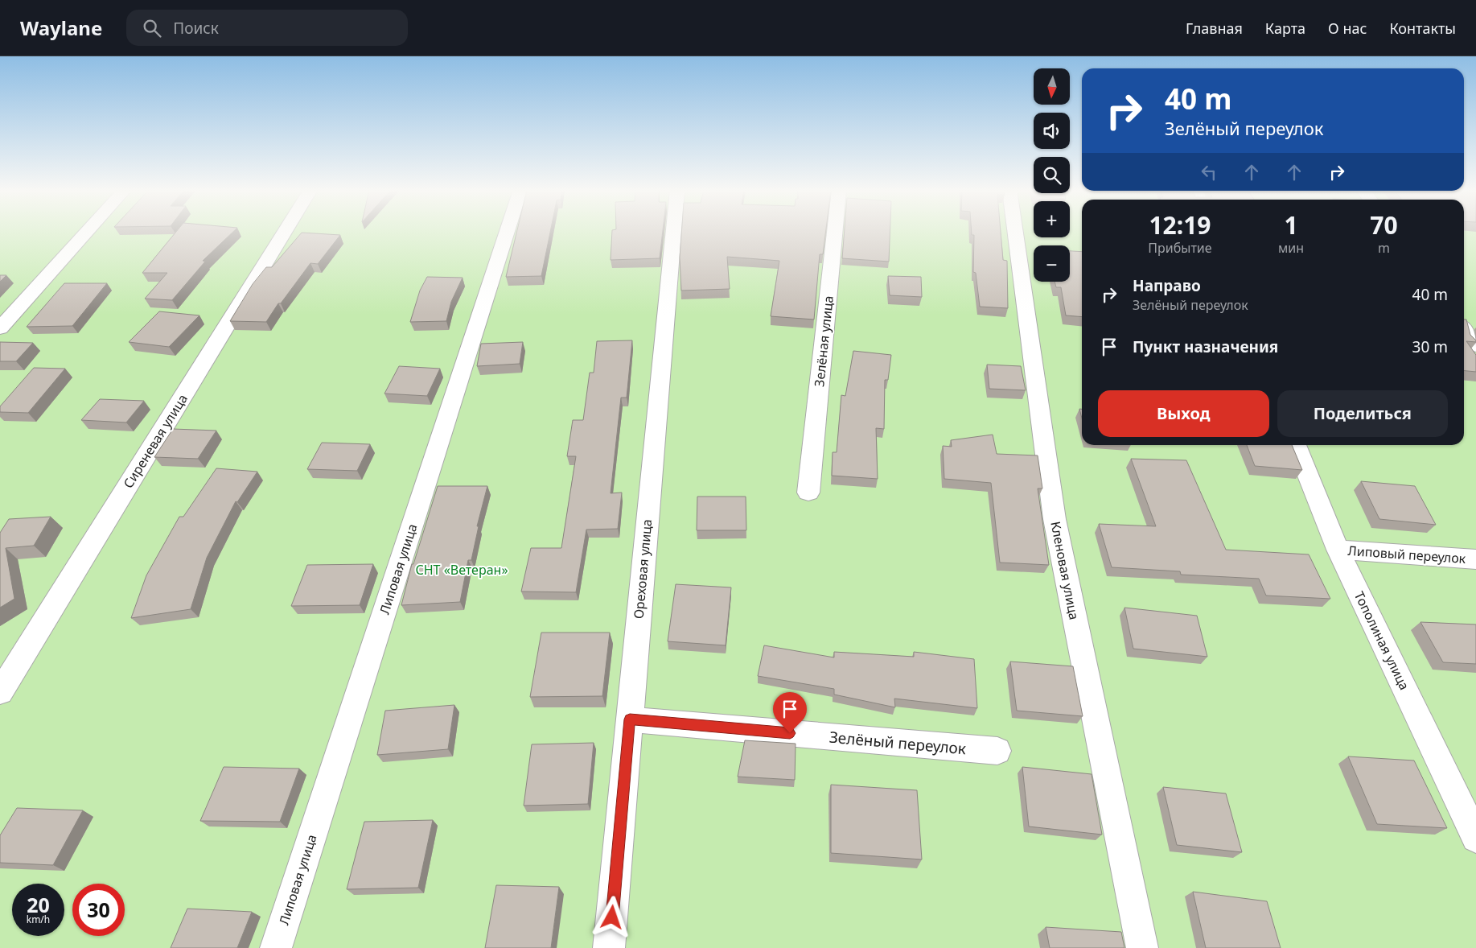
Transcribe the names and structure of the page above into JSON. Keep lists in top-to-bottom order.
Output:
{
  "streets": {
    "street": [
      "Зелёная улица",
      "Сиреневая улица",
      "Липовый переулок",
      "Липовая улица",
      "Ореховая улица",
      "Кленовая улица",
      "Тополиная улица",
      "Зелёный переулок"
    ]
  },
  "crossings": [
    ["Липовый переулок", "Тополиная улица"],
    ["Ореховая улица", "Зелёный переулок"]
  ],
  "parks": ["СНТ «Ветеран»"],
  "north": "bottom",
  "page": {
    "header": "Waylane",
    "search": "Поиск",
    "nav": [
      "Главная",
      "Карта",
      "О нас",
      "Контакты"
    ],
    "map_buttons": ["+", "−"],
    "turn": ["40 m", "Зелёный переулок"],
    "eta": [
      "12:19",
      "Прибытие",
      "1",
      "мин",
      "70",
      "m"
    ],
    "list": [
      {
        "name": "Направо",
        "note": "Зелёный переулок",
        "value": "40 m"
      },
      {
        "name": "Пункт назначения",
        "value": "30 m"
      }
    ],
    "buttons": ["Выход", "Поделиться"],
    "speed": "20 km/h",
    "limit": "30"
  }
}
